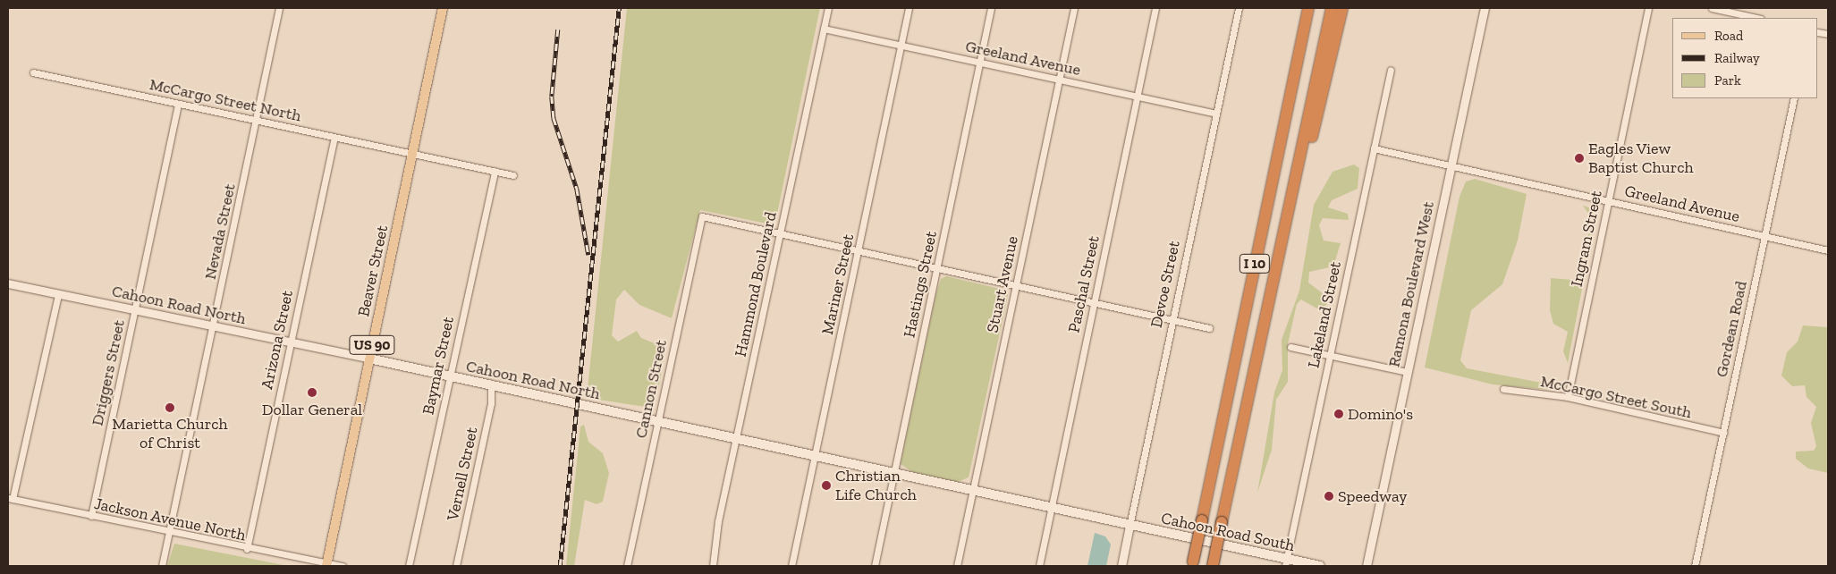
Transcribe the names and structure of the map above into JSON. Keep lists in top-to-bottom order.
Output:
{
  "streets": {
    "highway": ["I 10"],
    "main road": [
      "Beaver Street",
      "Cahoon Road North",
      "US 90",
      "Cahoon Road South"
    ],
    "street": [
      "Greeland Avenue",
      "McCargo Street North",
      "Nevada Street",
      "Ingram Street",
      "Hammond Boulevard",
      "Mariner Street",
      "Hastings Street",
      "Stuart Avenue",
      "Paschal Street",
      "Devoe Street",
      "Ramona Boulevard West",
      "Lakeland Street",
      "Gordean Road",
      "Arizona Street",
      "Baymar Street",
      "Driggers Street",
      "Cannon Street",
      "McCargo Street South",
      "Vernell Street",
      "Jackson Avenue North"
    ]
  },
  "crossings": [
    ["Greeland Avenue", "Ingram Street"],
    ["Greeland Avenue", "Hammond Boulevard"],
    ["Greeland Avenue", "Mariner Street"],
    ["Greeland Avenue", "Hastings Street"],
    ["Greeland Avenue", "Stuart Avenue"],
    ["Greeland Avenue", "Paschal Street"],
    ["Greeland Avenue", "Devoe Street"],
    ["Greeland Avenue", "Ramona Boulevard West"],
    ["Greeland Avenue", "Lakeland Street"],
    ["Greeland Avenue", "Gordean Road"],
    ["McCargo Street North", "Nevada Street"],
    ["McCargo Street North", "Beaver Street"],
    ["McCargo Street North", "Arizona Street"],
    ["McCargo Street North", "Driggers Street"],
    ["Nevada Street", "Cahoon Road North"],
    ["Nevada Street", "Jackson Avenue North"],
    ["Ingram Street", "McCargo Street South"],
    ["Beaver Street", "Cahoon Road North"],
    ["Beaver Street", "Jackson Avenue North"],
    ["Hammond Boulevard", "Cahoon Road North"],
    ["Hammond Boulevard", "Cannon Street"],
    ["Mariner Street", "Cahoon Road North"],
    ["Hastings Street", "Cahoon Road North"],
    ["Stuart Avenue", "Cahoon Road North"],
    ["Paschal Street", "Cahoon Road North"],
    ["Devoe Street", "Cahoon Road South"],
    ["Cahoon Road North", "Arizona Street"],
    ["Cahoon Road North", "Baymar Street"],
    ["Cahoon Road North", "Driggers Street"],
    ["Cahoon Road North", "Cannon Street"],
    ["Cahoon Road North", "Vernell Street"],
    ["Lakeland Street", "Cahoon Road South"],
    ["Gordean Road", "McCargo Street South"],
    ["Arizona Street", "Jackson Avenue North"],
    ["Driggers Street", "Jackson Avenue North"]
  ],
  "places": [
    "Eagles View Baptist Church",
    "Dollar General",
    "Marietta Church of Christ",
    "Domino's",
    "Christian Life Church",
    "Speedway"
  ],
  "legend": ["Road", "Railway", "Park"]
}
